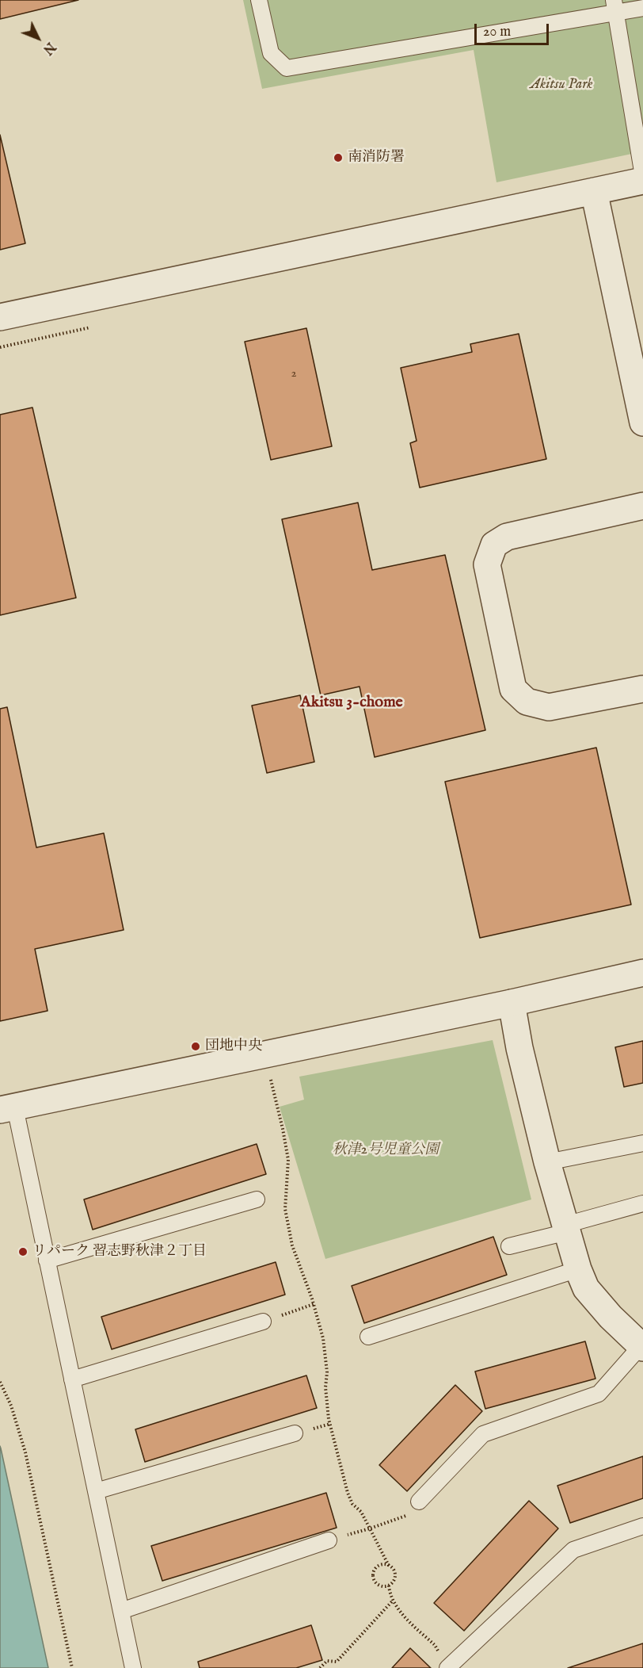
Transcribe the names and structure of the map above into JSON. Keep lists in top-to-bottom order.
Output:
{
  "districts": ["Akitsu 3-chome"],
  "parks": ["Akitsu Park", "秋津2号児童公園"],
  "places": ["南消防署", "団地中央", "リパーク 習志野秋津２丁目"],
  "house_numbers": ["2"],
  "scale_bar": "20 m",
  "north": "bottom right"
}
